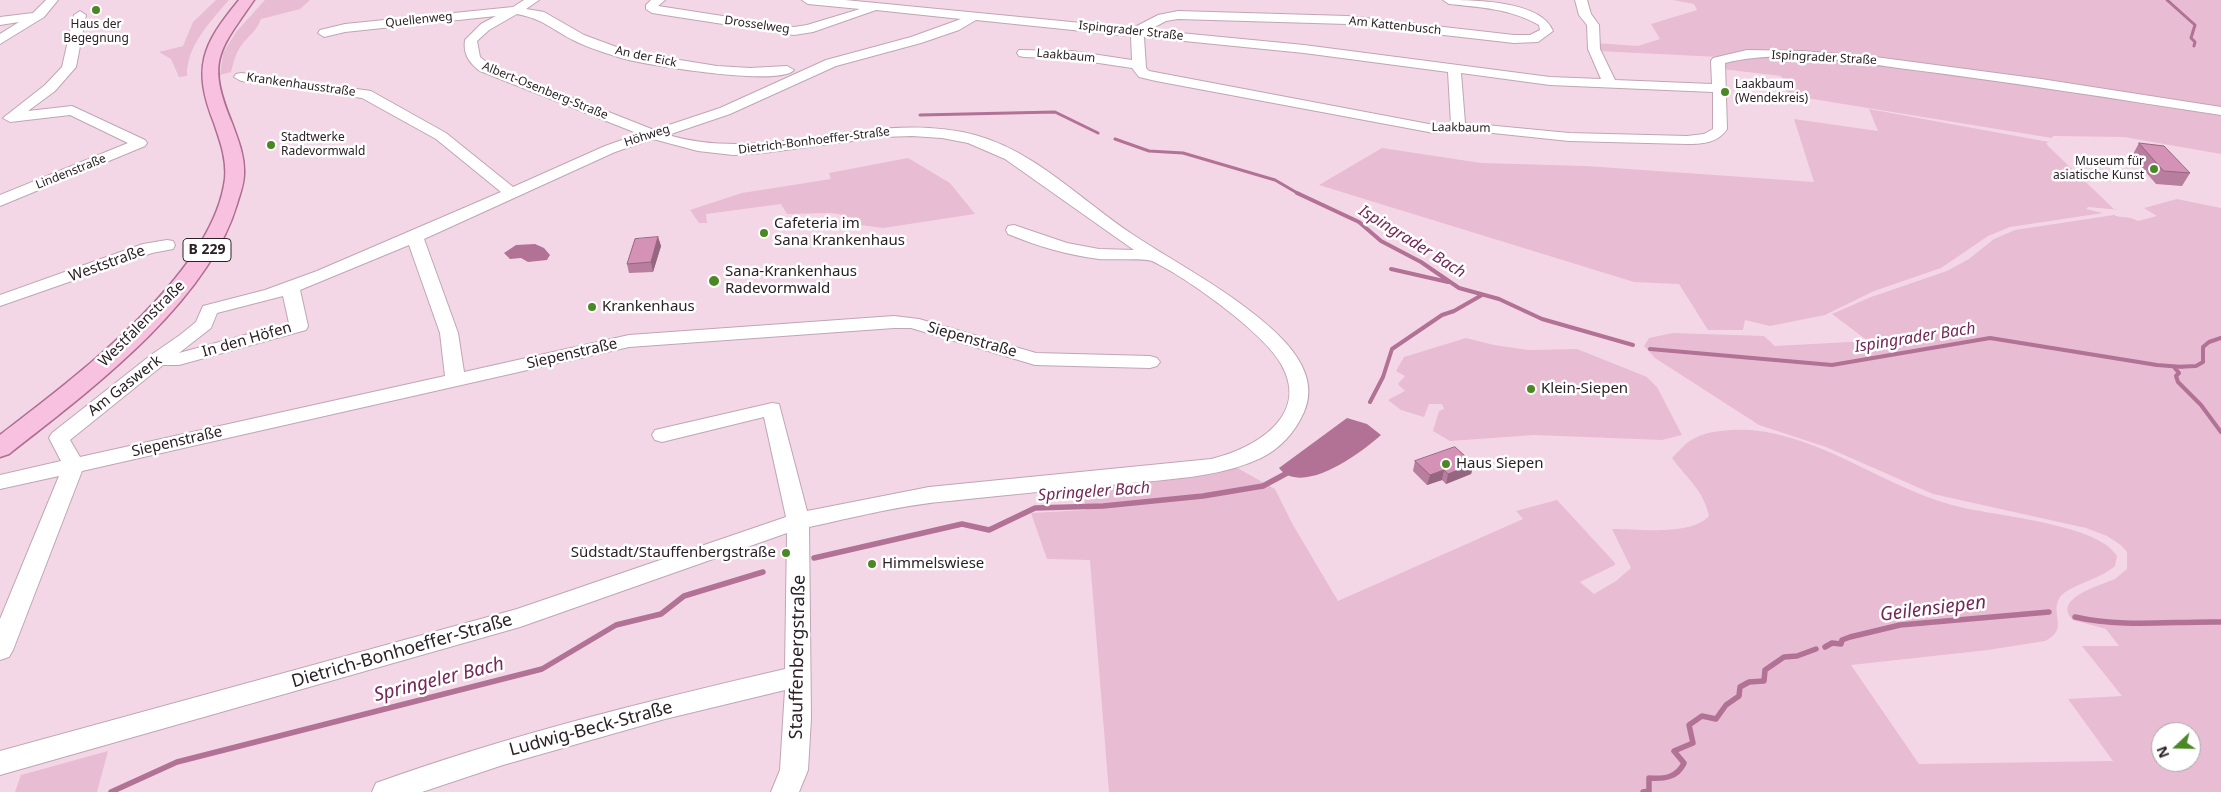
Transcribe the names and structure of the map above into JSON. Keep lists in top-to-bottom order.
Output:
{
  "streets": {
    "main road": ["B 229", "Westfalenstraße"],
    "street": [
      "Quellenweg",
      "Drosselweg",
      "Am Kattenbusch",
      "Ispingrader Straße",
      "Laakbaum",
      "An der Eick",
      "Krankenhausstraße",
      "Albert-Osenberg-Straße",
      "Höhweg",
      "Dietrich-Bonhoeffer-Straße",
      "Lindenstraße",
      "Weststraße",
      "In den Höfen",
      "Siepenstraße",
      "Am Gaswerk",
      "Stauffenbergstraße",
      "Ludwig-Beck-Straße"
    ]
  },
  "crossings": [
    ["Quellenweg", "An der Eick"],
    ["Quellenweg", "Albert-Osenberg-Straße"],
    ["Drosselweg", "Ispingrader Straße"],
    ["Am Kattenbusch", "Ispingrader Straße"],
    ["Ispingrader Straße", "Laakbaum"],
    ["Ispingrader Straße", "Höhweg"],
    ["An der Eick", "Albert-Osenberg-Straße"],
    ["Krankenhausstraße", "Höhweg"],
    ["Albert-Osenberg-Straße", "Höhweg"],
    ["Albert-Osenberg-Straße", "Dietrich-Bonhoeffer-Straße"],
    ["Höhweg", "Dietrich-Bonhoeffer-Straße"],
    ["Höhweg", "In den Höfen"],
    ["Höhweg", "Am Gaswerk"],
    ["Dietrich-Bonhoeffer-Straße", "Stauffenbergstraße"],
    ["In den Höfen", "Am Gaswerk"],
    ["Siepenstraße", "Am Gaswerk"],
    ["Stauffenbergstraße", "Ludwig-Beck-Straße"]
  ],
  "water": ["Ispingrader Bach", "Springeler Bach", "Geilensiepen"],
  "places": [
    "Haus der Begegnung",
    "Laakbaum (Wendekreis)",
    "Stadtwerke Radevormwald",
    "Museum für asiatische Kunst",
    "Cafeteria im Sana Krankenhaus",
    "Sana-Krankenhaus Radevormwald",
    "Krankenhaus",
    "Klein-Siepen",
    "Haus Siepen",
    "Südstadt/Stauffenbergstraße",
    "Himmelswiese"
  ],
  "north": "left"
}
